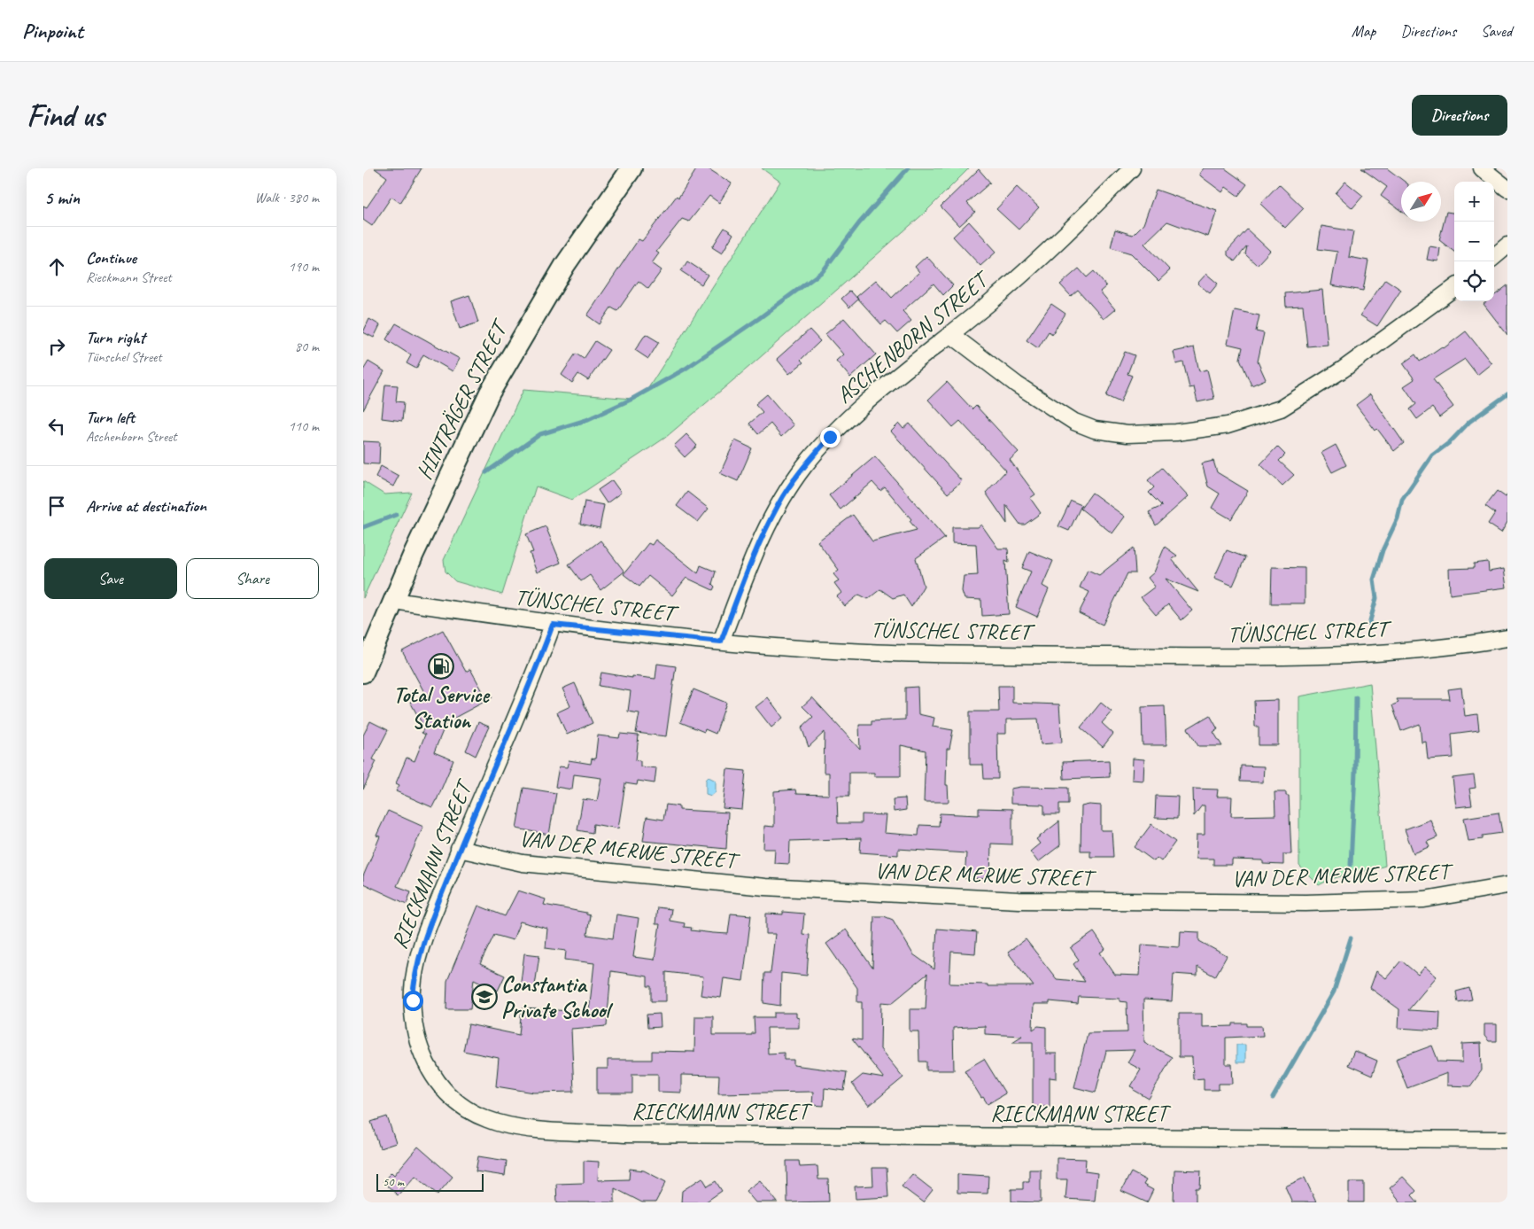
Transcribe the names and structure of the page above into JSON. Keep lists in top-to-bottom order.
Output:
{
  "streets": {
    "street": [
      "ASCHENBORN STREET",
      "HINTRÄGER STREET",
      "TÜNSCHEL STREET",
      "VAN DER MERWE STREET",
      "RIECKMANN STREET"
    ]
  },
  "crossings": [
    ["ASCHENBORN STREET", "TÜNSCHEL STREET"],
    ["HINTRÄGER STREET", "TÜNSCHEL STREET"],
    ["TÜNSCHEL STREET", "RIECKMANN STREET"],
    ["VAN DER MERWE STREET", "RIECKMANN STREET"]
  ],
  "places": {
    "fuel station": ["Total Service Station"],
    "school or university": ["Constantia Private School"]
  },
  "scale_bar": "50 m",
  "north": "top right",
  "page": {
    "header": "Pinpoint",
    "nav": ["Map", "Directions", "Saved"],
    "buttons": [
      "Directions",
      ["Save", "Share"]
    ],
    "title": "Find us",
    "heading": ["5 min", "Walk · 380 m"],
    "map_buttons": ["+", "−"],
    "list": [
      ["Continue", "Rieckmann Street", "190 m"],
      ["Turn right", "Tünschel Street", "80 m"],
      ["Turn left", "Aschenborn Street", "110 m"],
      "Arrive at destination"
    ],
    "scale": "50 m"
  }
}
